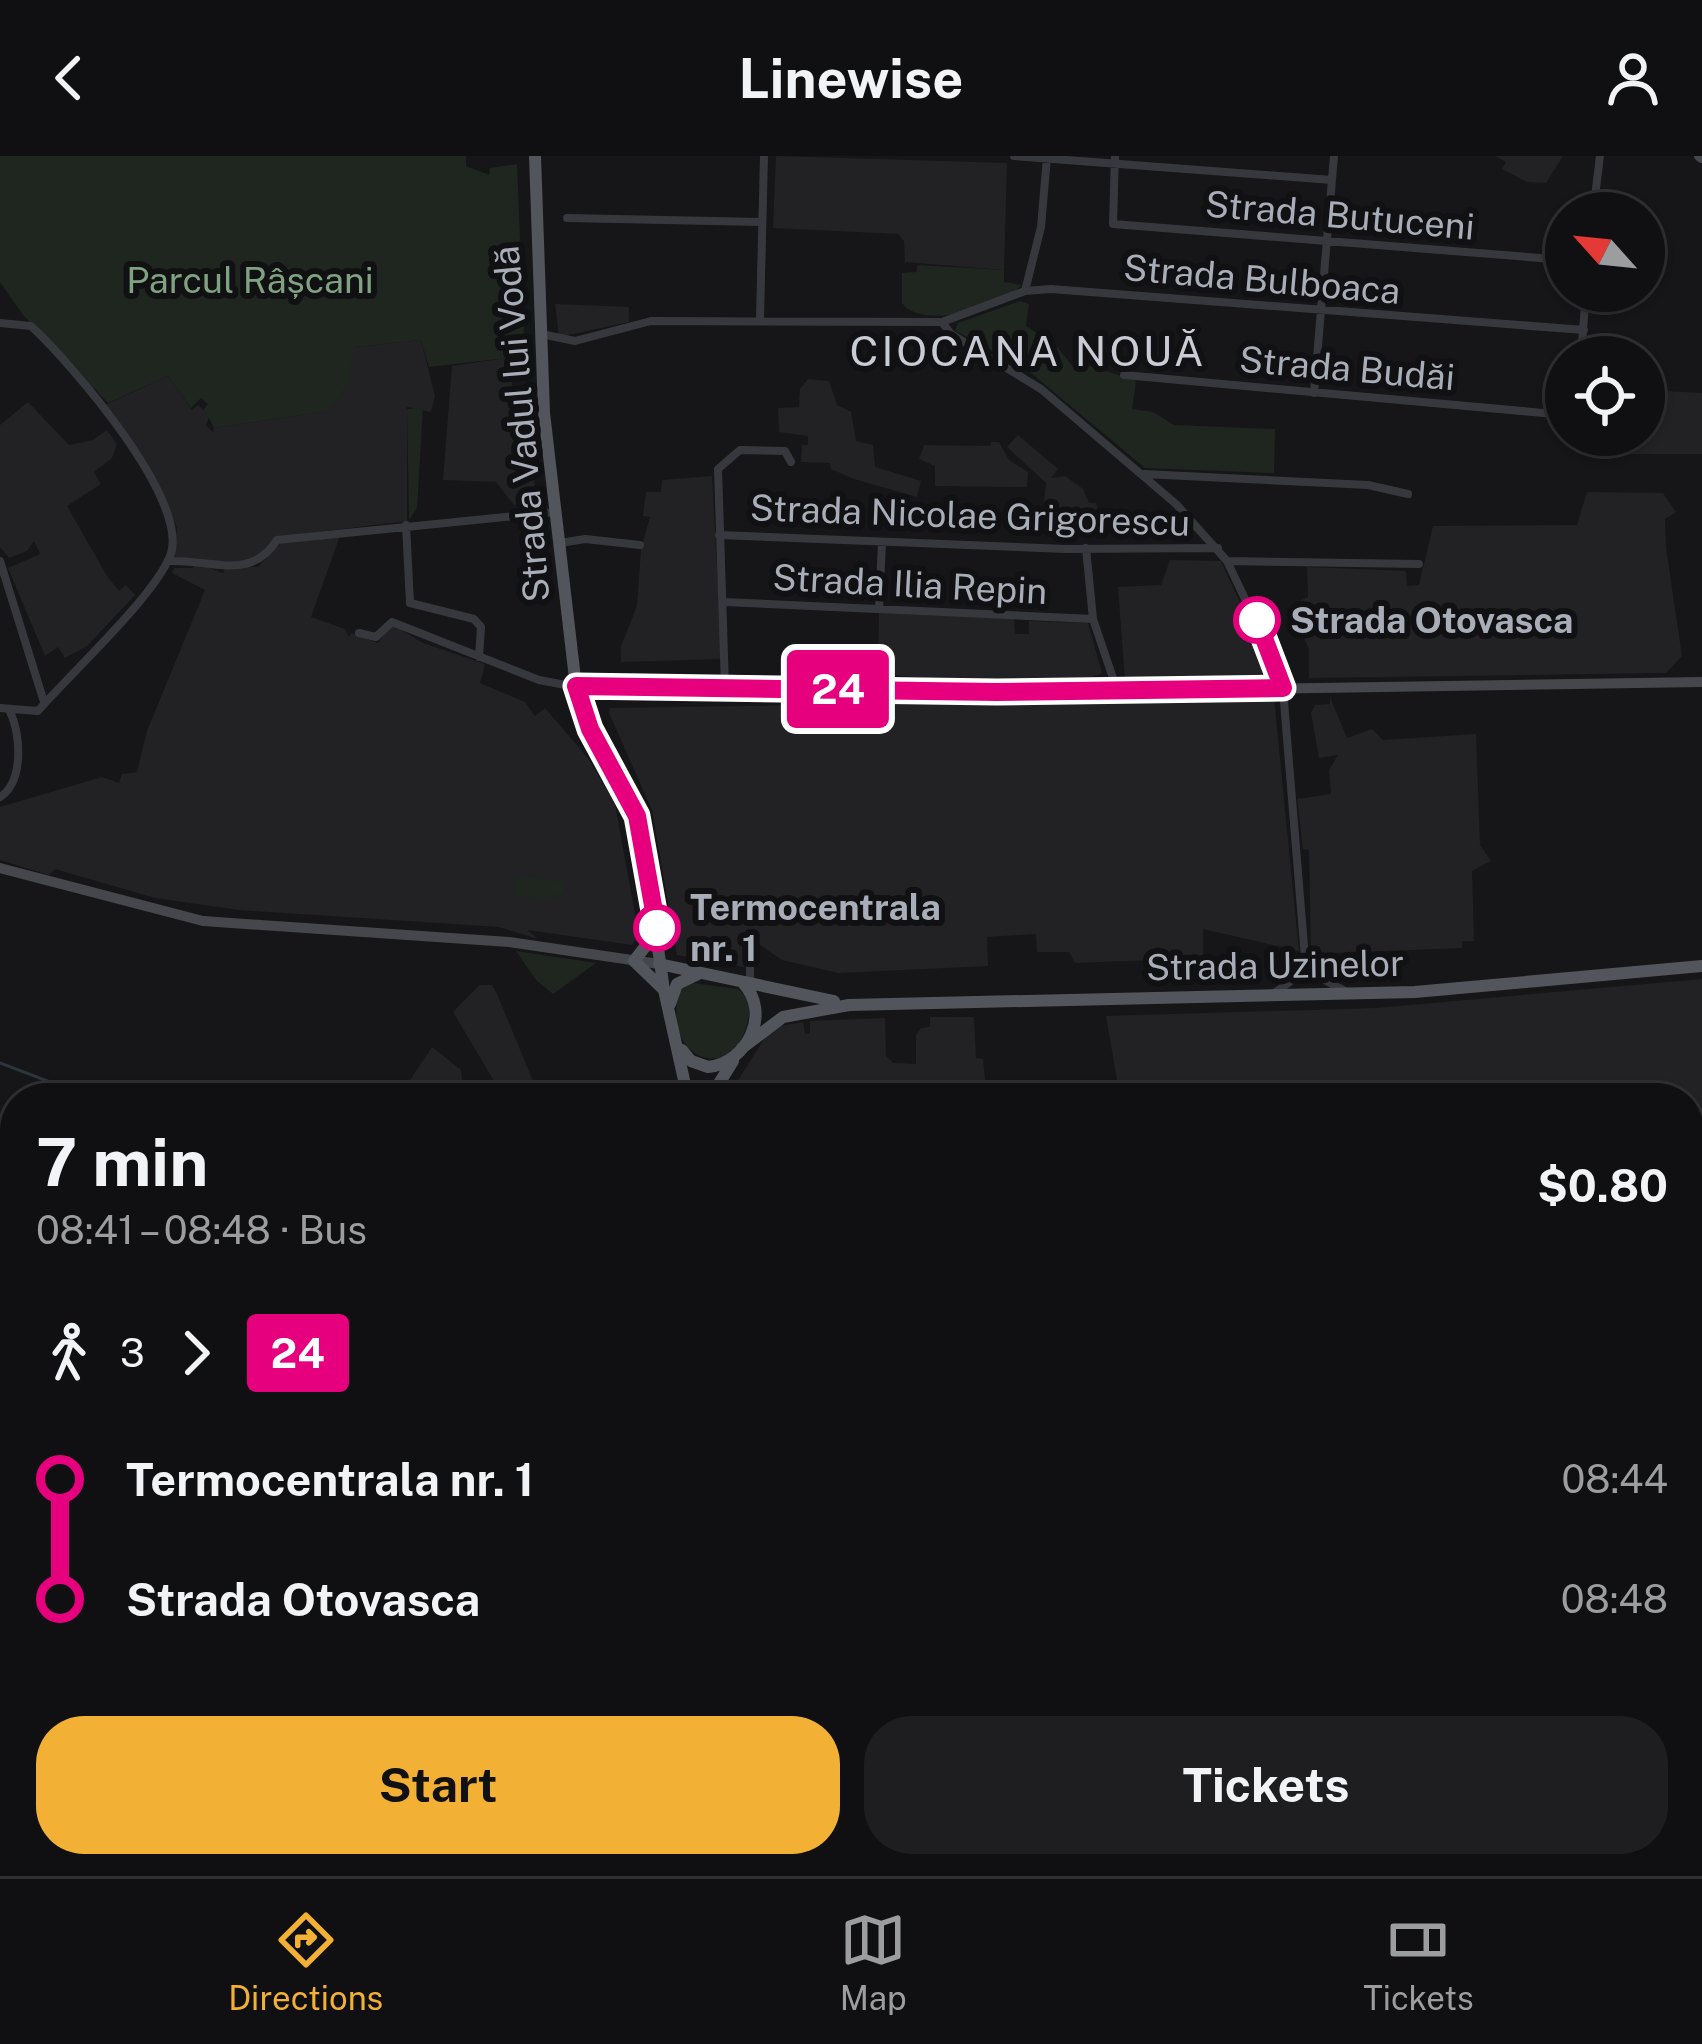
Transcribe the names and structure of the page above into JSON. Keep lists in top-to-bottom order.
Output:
{
  "streets": {
    "main road": ["Strada Vadul lui Vodă", "Strada Uzinelor"],
    "street": [
      "Strada Butuceni",
      "Strada Bulboaca",
      "Strada Budăi",
      "Strada Nicolae Grigorescu",
      "Strada Ilia Repin"
    ]
  },
  "crossings": [
    ["Strada Vadul lui Vodă", "Strada Uzinelor"]
  ],
  "districts": ["CIOCANA NOUĂ"],
  "parks": ["Parcul Râșcani"],
  "places": ["Strada Otovasca", "Termocentrala nr. 1"],
  "lines": ["bus line 24"],
  "north": "top left",
  "page": {
    "header": "Linewise",
    "on_map": "24",
    "heading": ["7 min", "08:41 – 08:48 · Bus", "$0.80"],
    "legs": ["3", "24"],
    "list": [
      {
        "name": "Termocentrala nr. 1",
        "value": "08:44"
      },
      {
        "name": "Strada Otovasca",
        "value": "08:48"
      }
    ],
    "buttons": ["Start", "Tickets"],
    "tabs": ["Directions", "Map", "Tickets"]
  }
}
